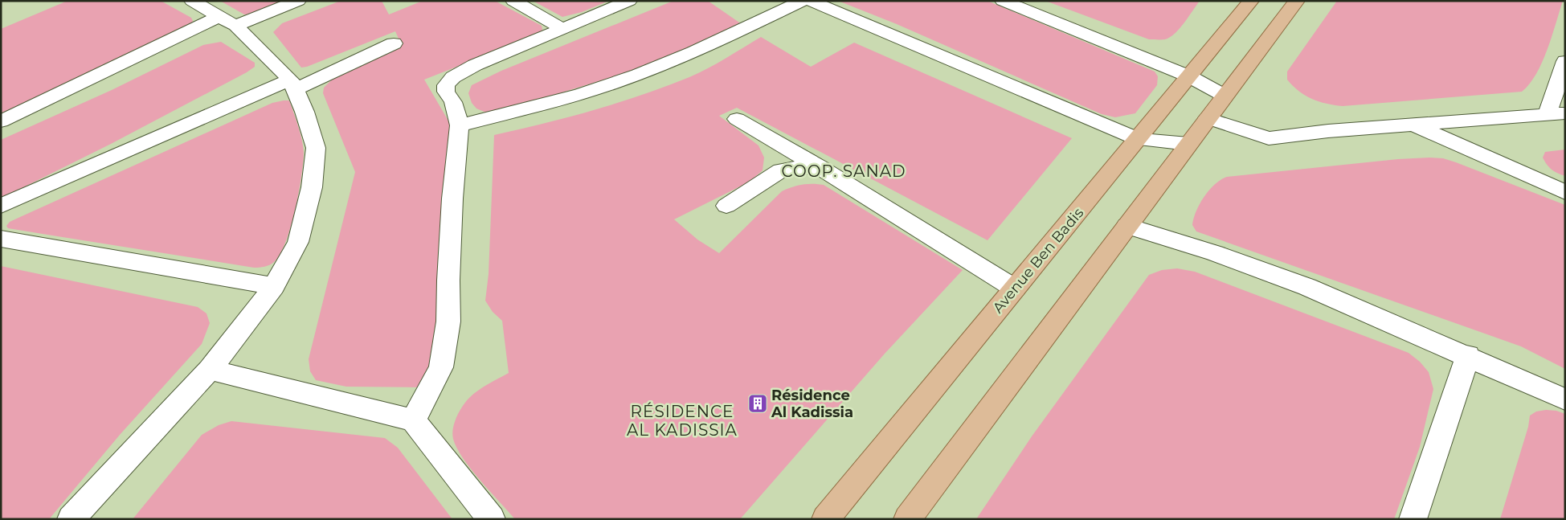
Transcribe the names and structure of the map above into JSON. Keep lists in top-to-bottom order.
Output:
{
  "streets": {
    "main road": ["Avenue Ben Badis"]
  },
  "districts": ["COOP. SANAD", "RÉSIDENCE AL KADISSIA"],
  "places": {
    "building": ["Résidence Al Kadissia"]
  }
}
